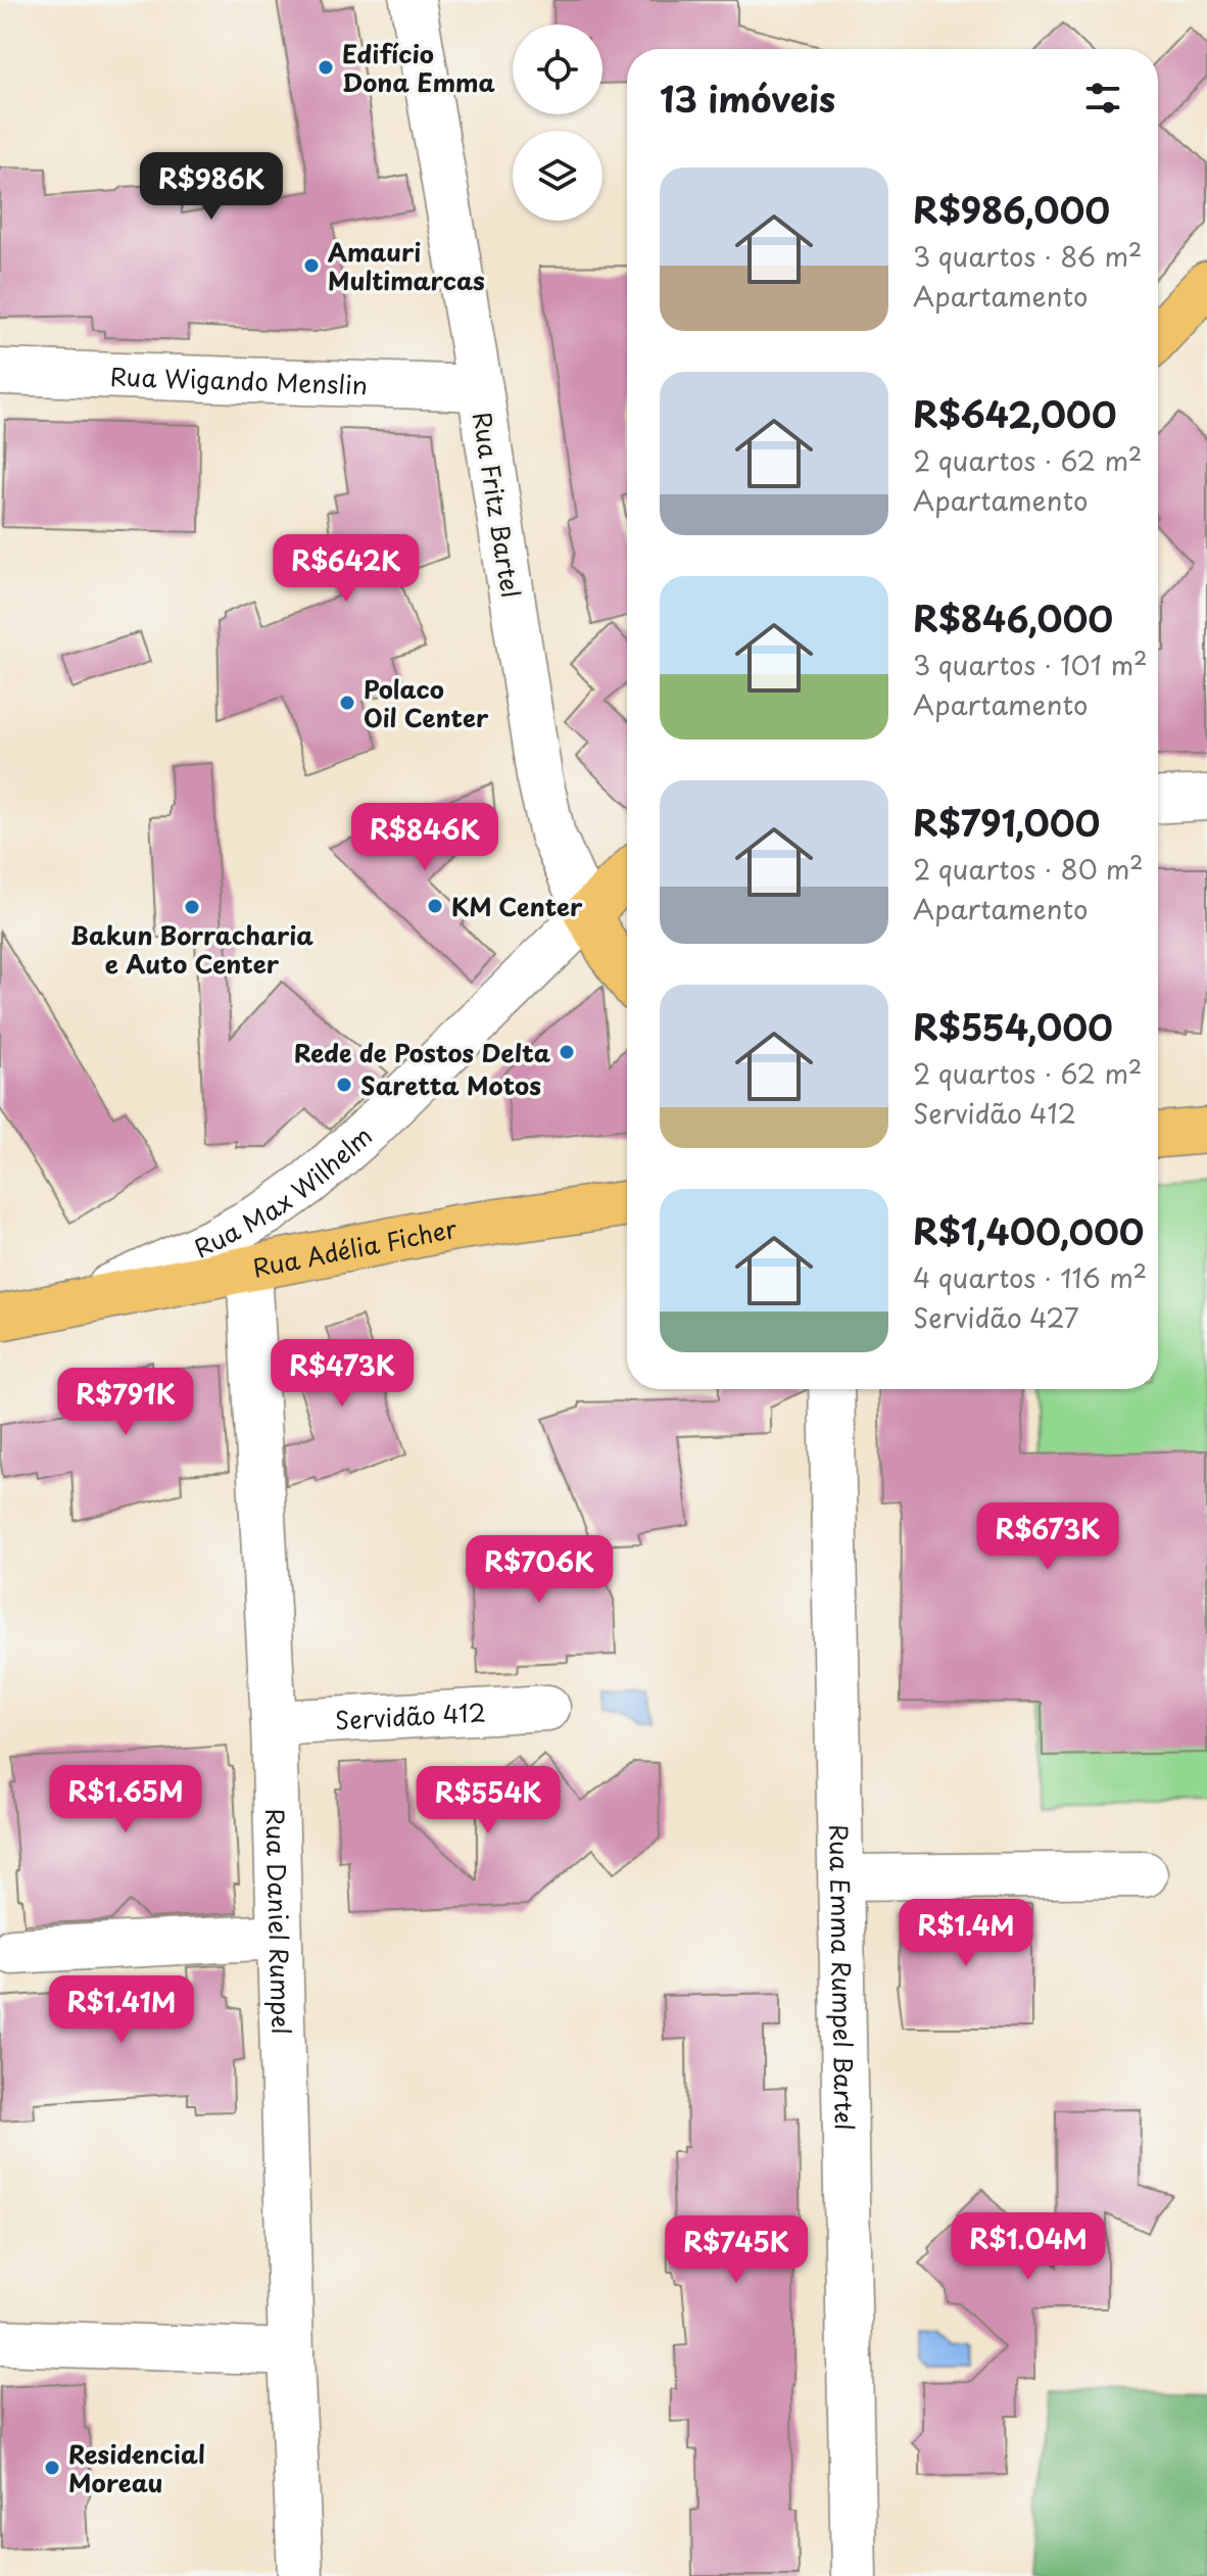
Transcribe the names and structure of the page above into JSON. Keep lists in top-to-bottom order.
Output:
{
  "streets": {
    "main road": ["Rua Fritz Bartel", "Rua Max Wilhelm", "Rua Adélia Ficher"],
    "street": [
      "Rua Wigando Menslin",
      "Servidão 412",
      "Rua Daniel Rumpel",
      "Rua Emma Rumpel Bartel"
    ]
  },
  "crossings": [
    ["Rua Wigando Menslin", "Rua Fritz Bartel"],
    ["Rua Fritz Bartel", "Rua Max Wilhelm"],
    ["Rua Max Wilhelm", "Rua Adélia Ficher"],
    ["Rua Adélia Ficher", "Rua Daniel Rumpel"],
    ["Servidão 412", "Rua Daniel Rumpel"]
  ],
  "places": [
    "Edifício Dona Emma",
    "Amauri Multimarcas",
    "Polaco Oil Center",
    "KM Center",
    "Bakun Borracharia e Auto Center",
    "Rede de Postos Delta",
    "Saretta Motos",
    "Residencial Moreau"
  ],
  "page": {
    "heading": "13 imóveis",
    "list": [
      {
        "name": "R$986,000",
        "note": "3 quartos · 86 m² · Apartamento"
      },
      {
        "name": "R$642,000",
        "note": "2 quartos · 62 m² · Apartamento"
      },
      {
        "name": "R$846,000",
        "note": "3 quartos · 101 m² · Apartamento"
      },
      {
        "name": "R$791,000",
        "note": "2 quartos · 80 m² · Apartamento"
      },
      {
        "name": "R$554,000",
        "note": "2 quartos · 62 m² · Servidão 412"
      },
      {
        "name": "R$1,400,000",
        "note": "4 quartos · 116 m² · Servidão 427"
      }
    ],
    "price": [
      "R$986K",
      "R$642K",
      "R$846K",
      "R$473K",
      "R$791K",
      "R$673K",
      "R$706K",
      "R$1.65M",
      "R$554K",
      "R$1.4M",
      "R$1.41M",
      "R$1.04M",
      "R$745K"
    ]
  }
}
